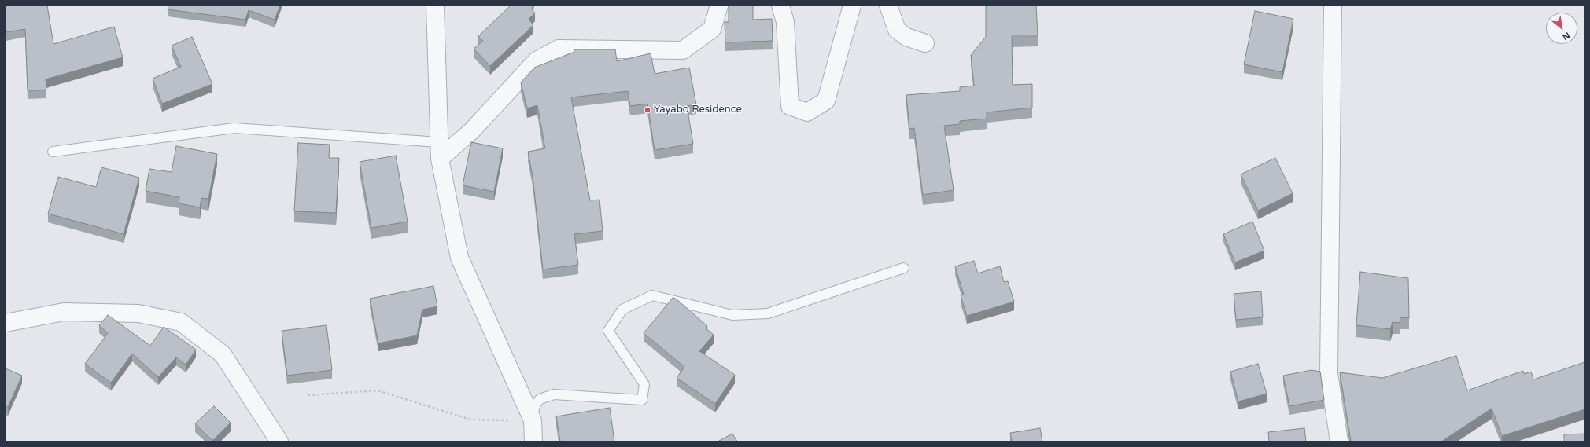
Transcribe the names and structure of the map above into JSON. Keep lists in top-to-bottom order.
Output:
{
  "places": ["Yayabo Residence"],
  "north": "bottom right"
}
